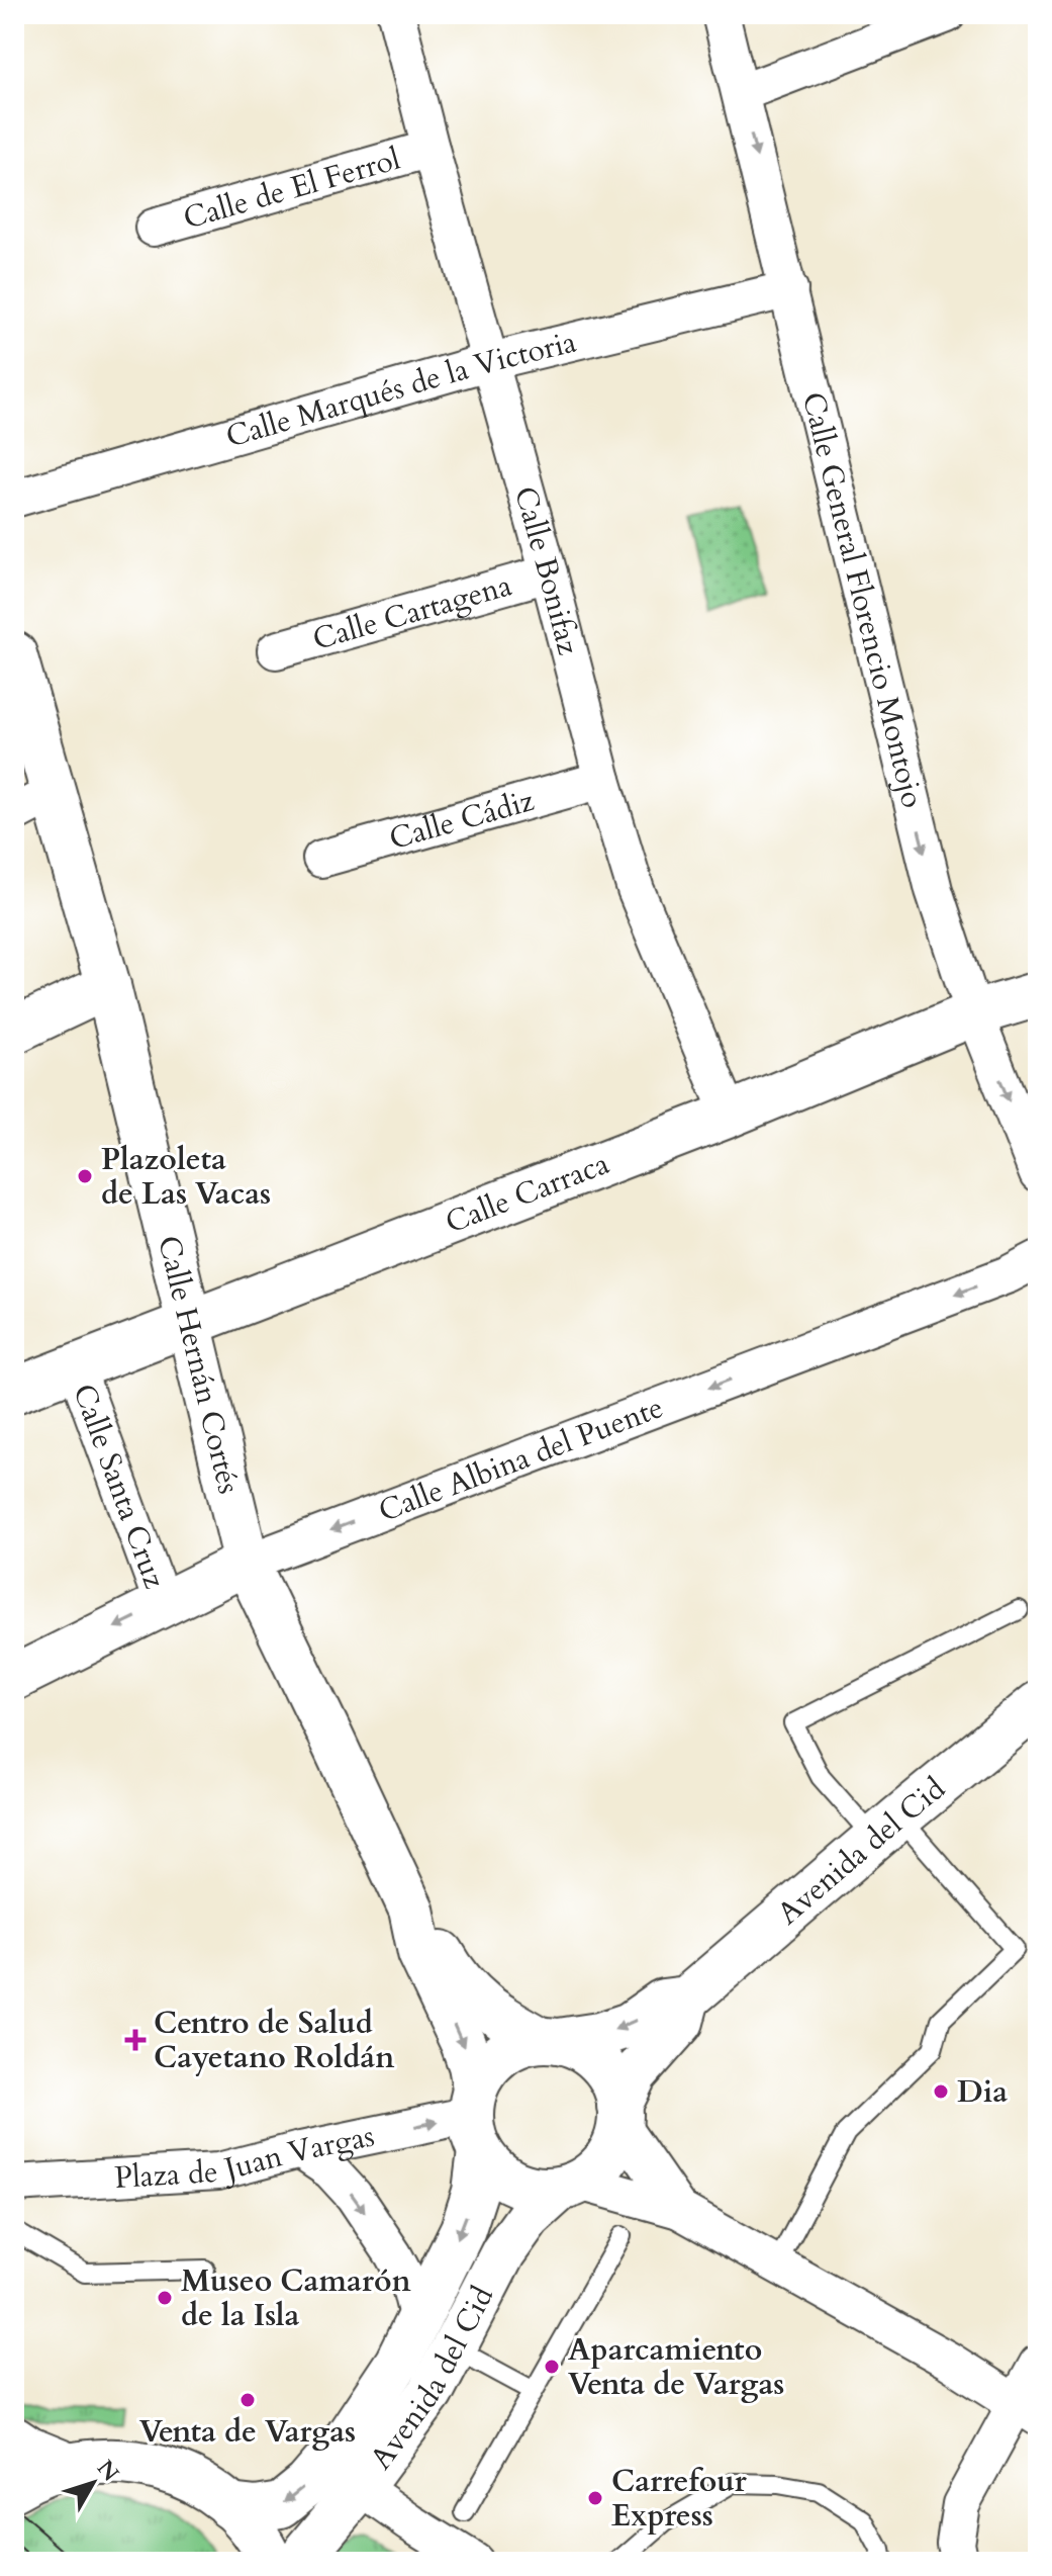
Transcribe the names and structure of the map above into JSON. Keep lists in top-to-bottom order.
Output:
{
  "streets": {
    "street": [
      "Calle de El Ferrol",
      "Calle Marqués de la Victoria",
      "Calle Bonifaz",
      "Calle General Florencio Montojo",
      "Calle Cartagena",
      "Calle Cádiz",
      "Calle Carraca",
      "Calle Hernán Cortés",
      "Calle Albina del Puente",
      "Calle Santa Cruz",
      "Avenida del Cid",
      "Plaza de Juan Vargas"
    ]
  },
  "crossings": [
    ["Calle de El Ferrol", "Calle Bonifaz"],
    ["Calle Marqués de la Victoria", "Calle Bonifaz"],
    ["Calle Marqués de la Victoria", "Calle General Florencio Montojo"],
    ["Calle Bonifaz", "Calle Cartagena"],
    ["Calle Bonifaz", "Calle Cádiz"],
    ["Calle Bonifaz", "Calle Carraca"],
    ["Calle General Florencio Montojo", "Calle Carraca"],
    ["Calle Carraca", "Calle Hernán Cortés"],
    ["Calle Carraca", "Calle Santa Cruz"],
    ["Calle Hernán Cortés", "Calle Albina del Puente"],
    ["Calle Albina del Puente", "Calle Santa Cruz"],
    ["Avenida del Cid", "Plaza de Juan Vargas"]
  ],
  "one_way": ["Calle General Florencio Montojo", "Calle Albina del Puente", "Plaza de Juan Vargas"],
  "places": {
    "other": [
      "Plazoleta de Las Vacas",
      "Dia",
      "Museo Camarón de la Isla",
      "Aparcamiento Venta de Vargas",
      "Venta de Vargas",
      "Carrefour Express"
    ],
    "health": ["Centro de Salud Cayetano Roldán"]
  },
  "north": "top right"
}
